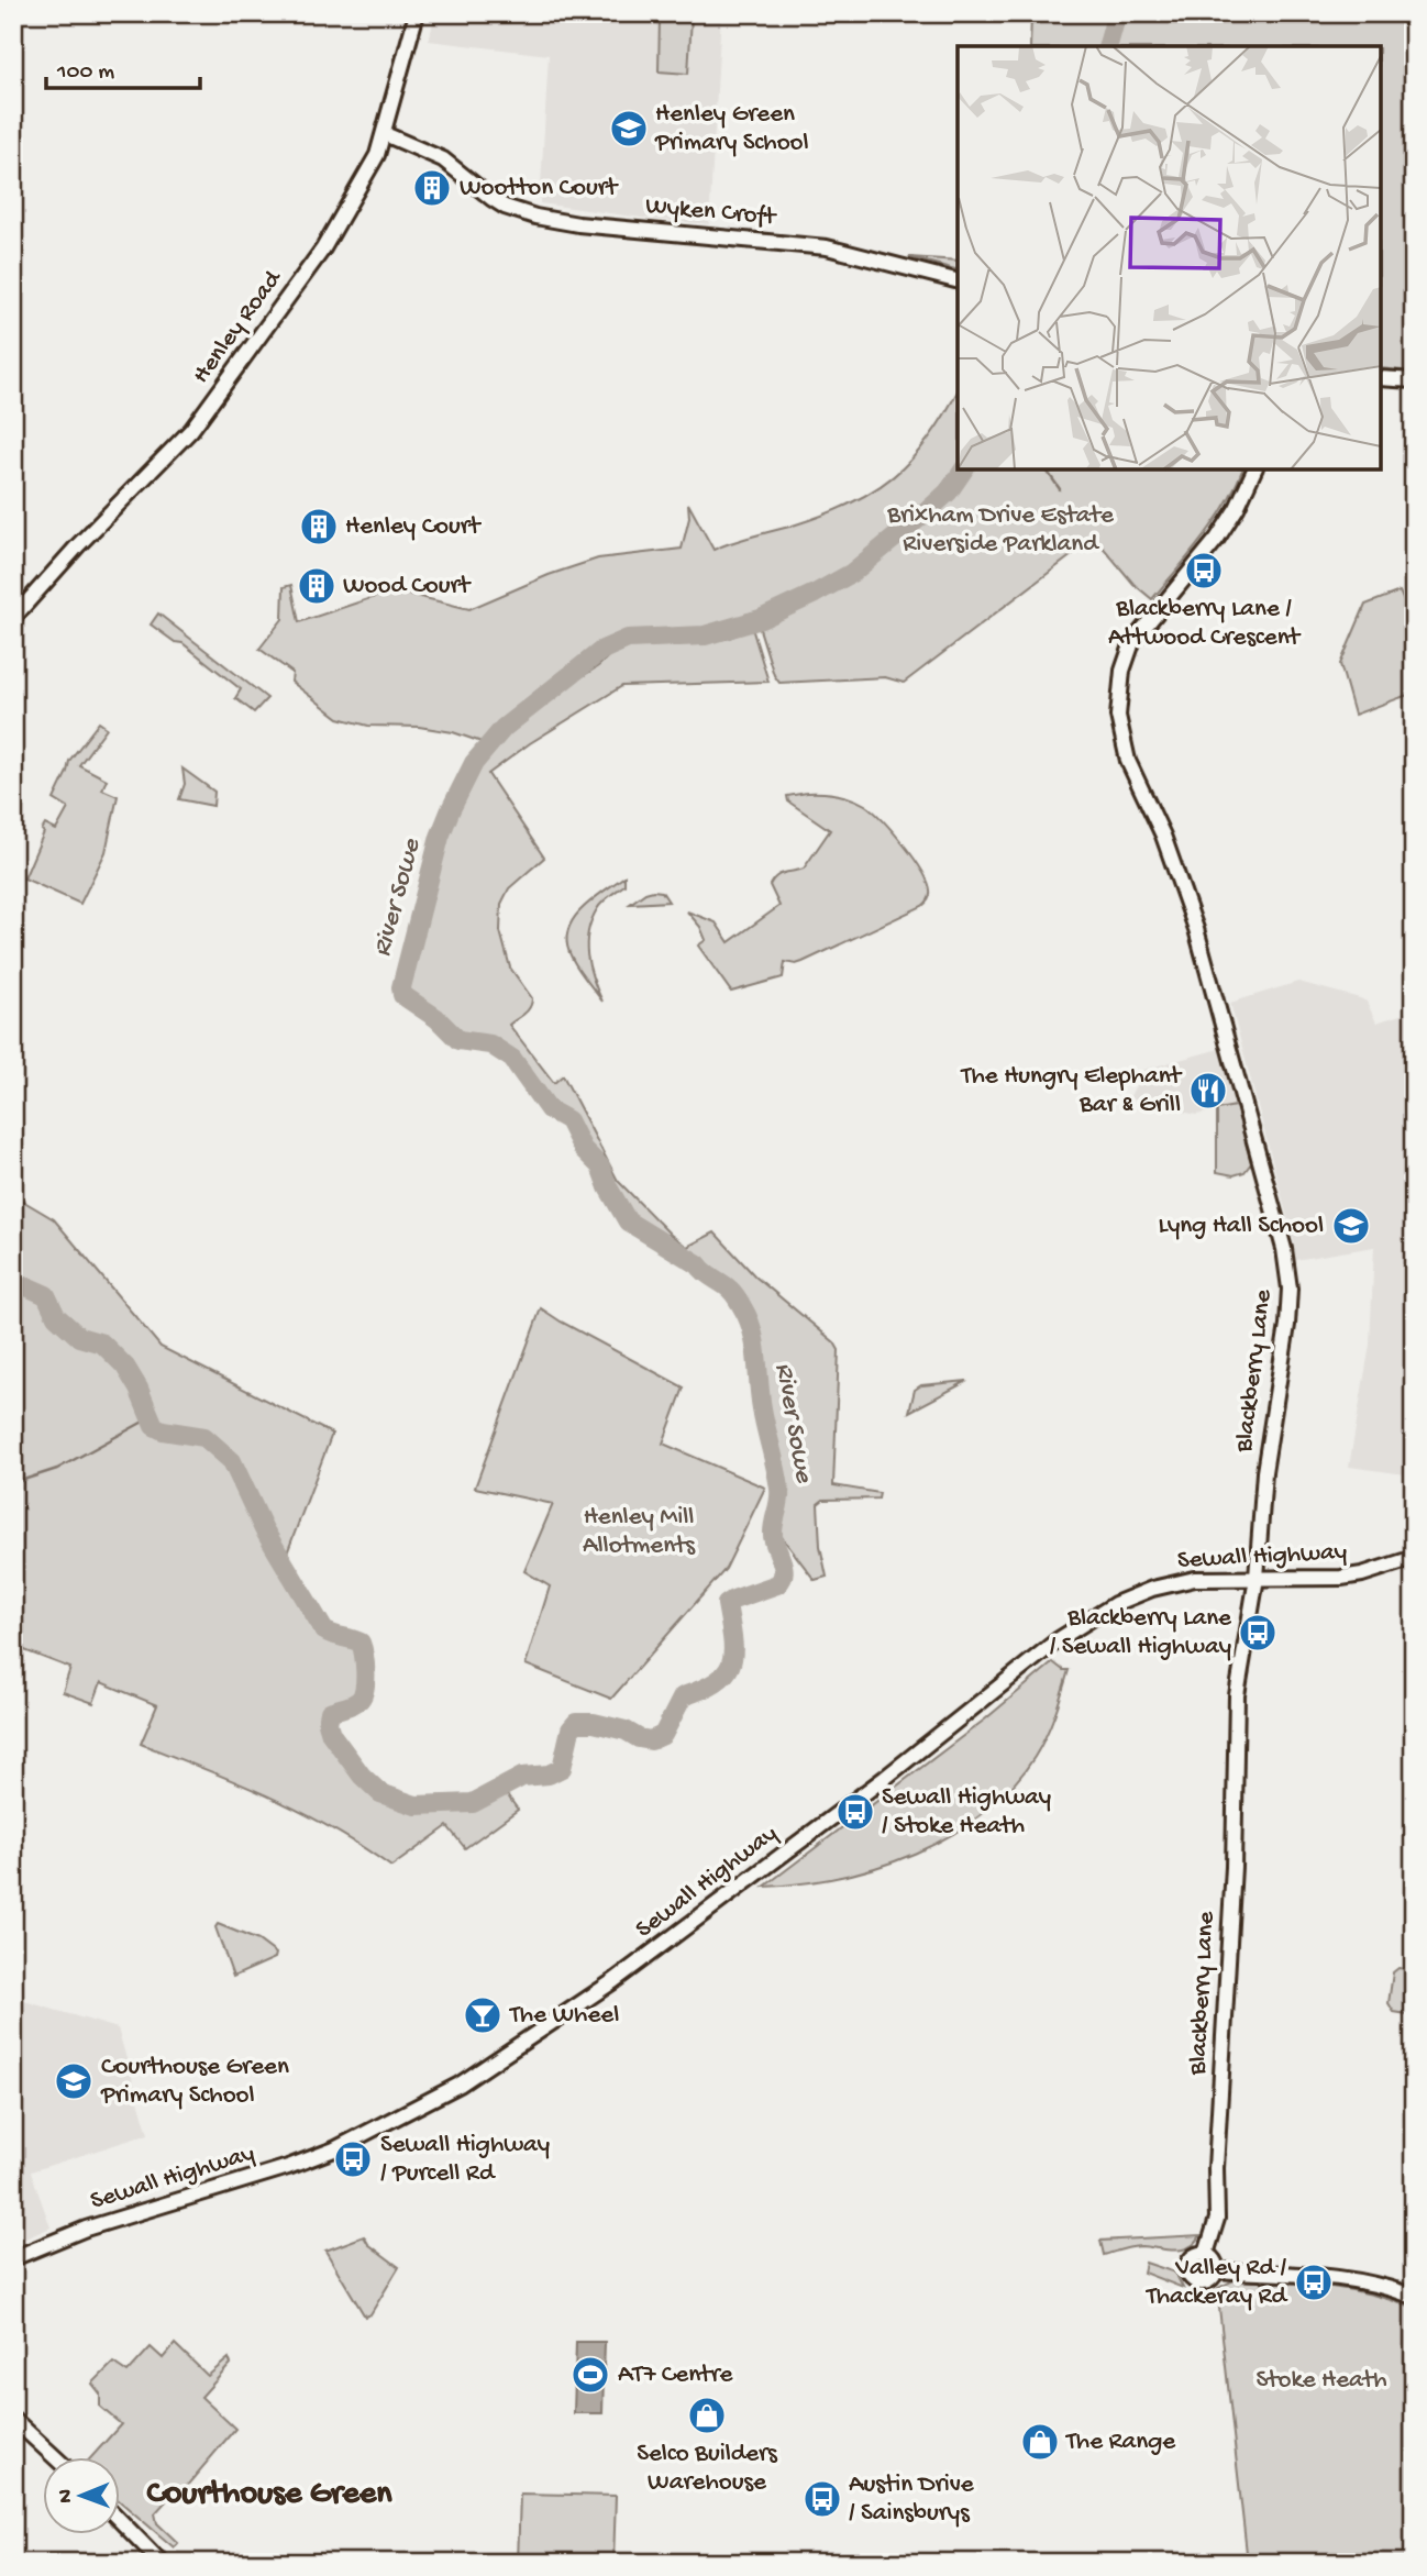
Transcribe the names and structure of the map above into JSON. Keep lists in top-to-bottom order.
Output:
{
  "streets": {
    "street": [
      "Wyken Croft",
      "Henley Road",
      "Blackberry Lane",
      "Sewall Highway"
    ]
  },
  "crossings": [
    ["Wyken Croft", "Henley Road"],
    ["Blackberry Lane", "Sewall Highway"]
  ],
  "districts": ["Courthouse Green"],
  "water": ["River Sowe"],
  "parks": ["Brixham Drive Estate Riverside Parkland", "Henley Mill Allotments", "Stoke Heath"],
  "places": {
    "school or university": ["Henley Green Primary School", "Lyng Hall School", "Courthouse Green Primary School"],
    "building": ["Wootton Court", "Henley Court", "Wood Court"],
    "bus stop": [
      "Blackberry Lane / Attwood Crescent",
      "Blackberry Lane / Sewall Highway",
      "Sewall Highway / Stoke Heath",
      "Sewall Highway / Purcell Rd",
      "Valley Rd / Thackeray Rd",
      "Austin Drive / Sainsburys"
    ],
    "restaurant": ["The Hungry Elephant Bar & Grill"],
    "bar": ["The Wheel"],
    "sports": ["AT7 Centre"],
    "shop": ["Selco Builders Warehouse", "The Range"]
  },
  "scale_bar": "100 m",
  "north": "left"
}
